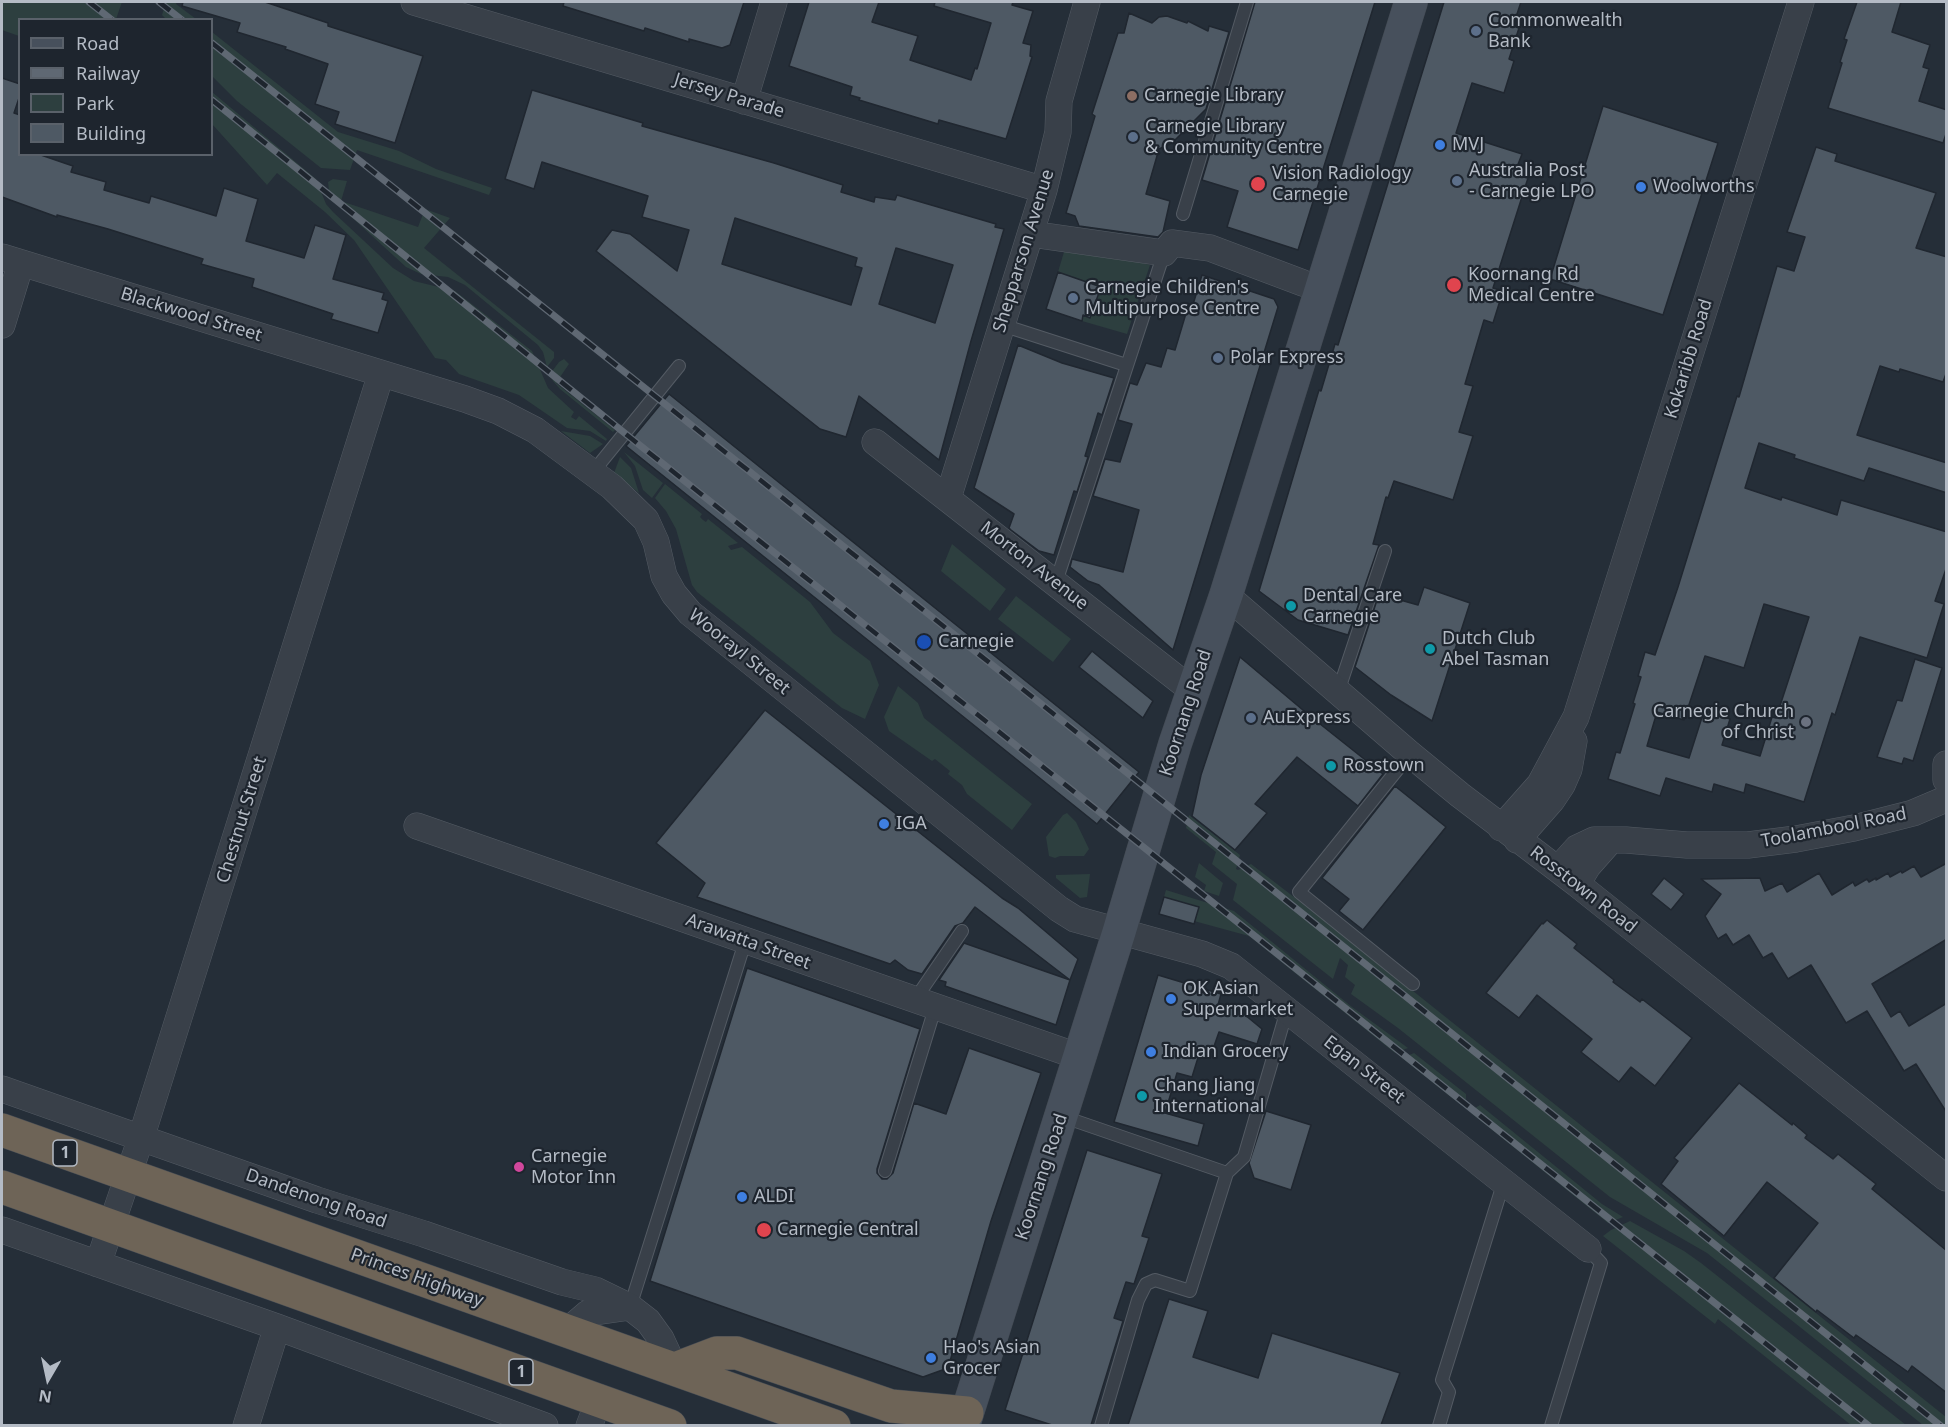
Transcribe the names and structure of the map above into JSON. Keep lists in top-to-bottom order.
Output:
{
  "streets": {
    "highway": ["1", "Princes Highway"],
    "street": [
      "Jersey Parade",
      "Shepparson Avenue",
      "Blackwood Street",
      "Kokaribb Road",
      "Morton Avenue",
      "Woorayl Street",
      "Koornang Road",
      "Chestnut Street",
      "Toolambool Road",
      "Rosstown Road",
      "Arawatta Street",
      "Egan Street",
      "Dandenong Road"
    ]
  },
  "crossings": [
    ["Jersey Parade", "Shepparson Avenue"],
    ["Shepparson Avenue", "Morton Avenue"],
    ["Blackwood Street", "Woorayl Street"],
    ["Blackwood Street", "Chestnut Street"],
    ["Kokaribb Road", "Rosstown Road"],
    ["Morton Avenue", "Koornang Road"],
    ["Woorayl Street", "Koornang Road"],
    ["Woorayl Street", "Chestnut Street"],
    ["Woorayl Street", "Egan Street"],
    ["Koornang Road", "Rosstown Road"],
    ["Koornang Road", "Arawatta Street"],
    ["Koornang Road", "Egan Street"],
    ["Chestnut Street", "1"],
    ["Chestnut Street", "Dandenong Road"],
    ["Chestnut Street", "Princes Highway"],
    ["Toolambool Road", "Rosstown Road"],
    ["Dandenong Road", "Princes Highway"]
  ],
  "places": [
    "Commonwealth Bank",
    "Carnegie Library",
    "Carnegie Library & Community Centre",
    "MVJ",
    "Australia Post - Carnegie LPO",
    "Vision Radiology Carnegie",
    "Woolworths",
    "Koornang Rd Medical Centre",
    "Carnegie Children's Multipurpose Centre",
    "Polar Express",
    "Dental Care Carnegie",
    "Carnegie",
    "Dutch Club Abel Tasman",
    "AuExpress",
    "Carnegie Church of Christ",
    "Rosstown",
    "IGA",
    "OK Asian Supermarket",
    "Indian Grocery",
    "Chang Jiang International",
    "Carnegie Motor Inn",
    "ALDI",
    "Carnegie Central",
    "Hao's Asian Grocer"
  ],
  "legend": [
    "Road",
    "Railway",
    "Park",
    "Building"
  ],
  "north": "bottom"
}
